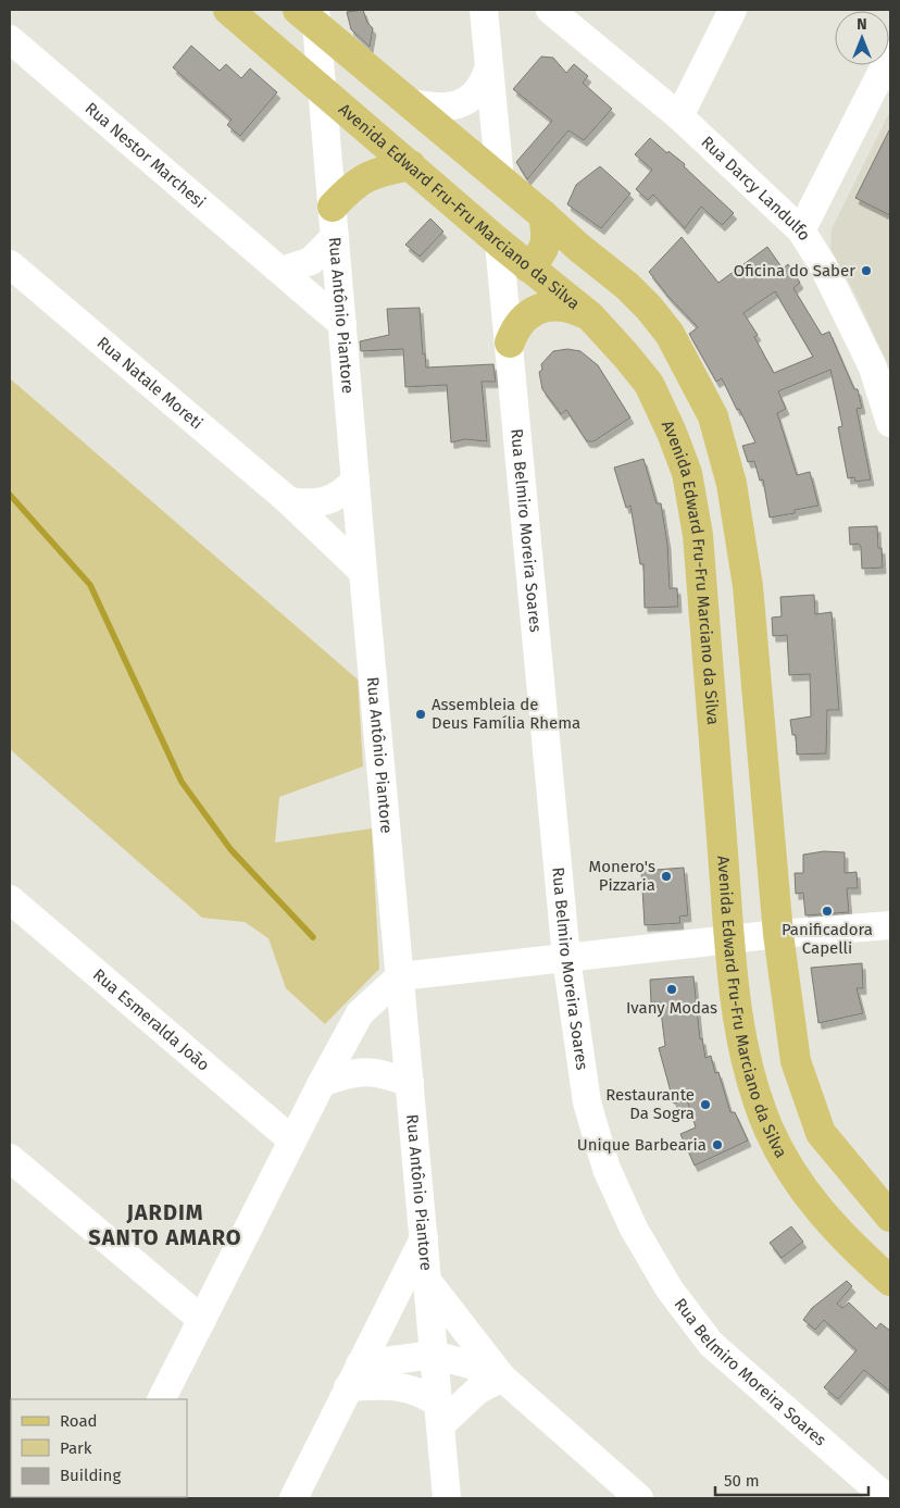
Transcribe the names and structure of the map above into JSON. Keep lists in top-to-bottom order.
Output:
{
  "streets": {
    "main road": ["Avenida Edward Fru-Fru Marciano da Silva"],
    "street": [
      "Rua Nestor Marchesi",
      "Rua Darcy Landulfo",
      "Rua Antônio Piantore",
      "Rua Natale Moreti",
      "Rua Belmiro Moreira Soares",
      "Rua Esmeralda João"
    ]
  },
  "crossings": [
    ["Rua Nestor Marchesi", "Rua Antônio Piantore"],
    ["Avenida Edward Fru-Fru Marciano da Silva", "Rua Antônio Piantore"],
    ["Avenida Edward Fru-Fru Marciano da Silva", "Rua Belmiro Moreira Soares"],
    ["Rua Antônio Piantore", "Rua Natale Moreti"]
  ],
  "districts": ["JARDIM SANTO AMARO"],
  "places": [
    "Oficina do Saber",
    "Assembleia de Deus Família Rhema",
    "Monero's Pizzaria",
    "Panificadora Capelli",
    "Ivany Modas",
    "Restaurante Da Sogra",
    "Unique Barbearia"
  ],
  "legend": ["Road", "Park", "Building"],
  "scale_bar": "50 m",
  "north": "top"
}
